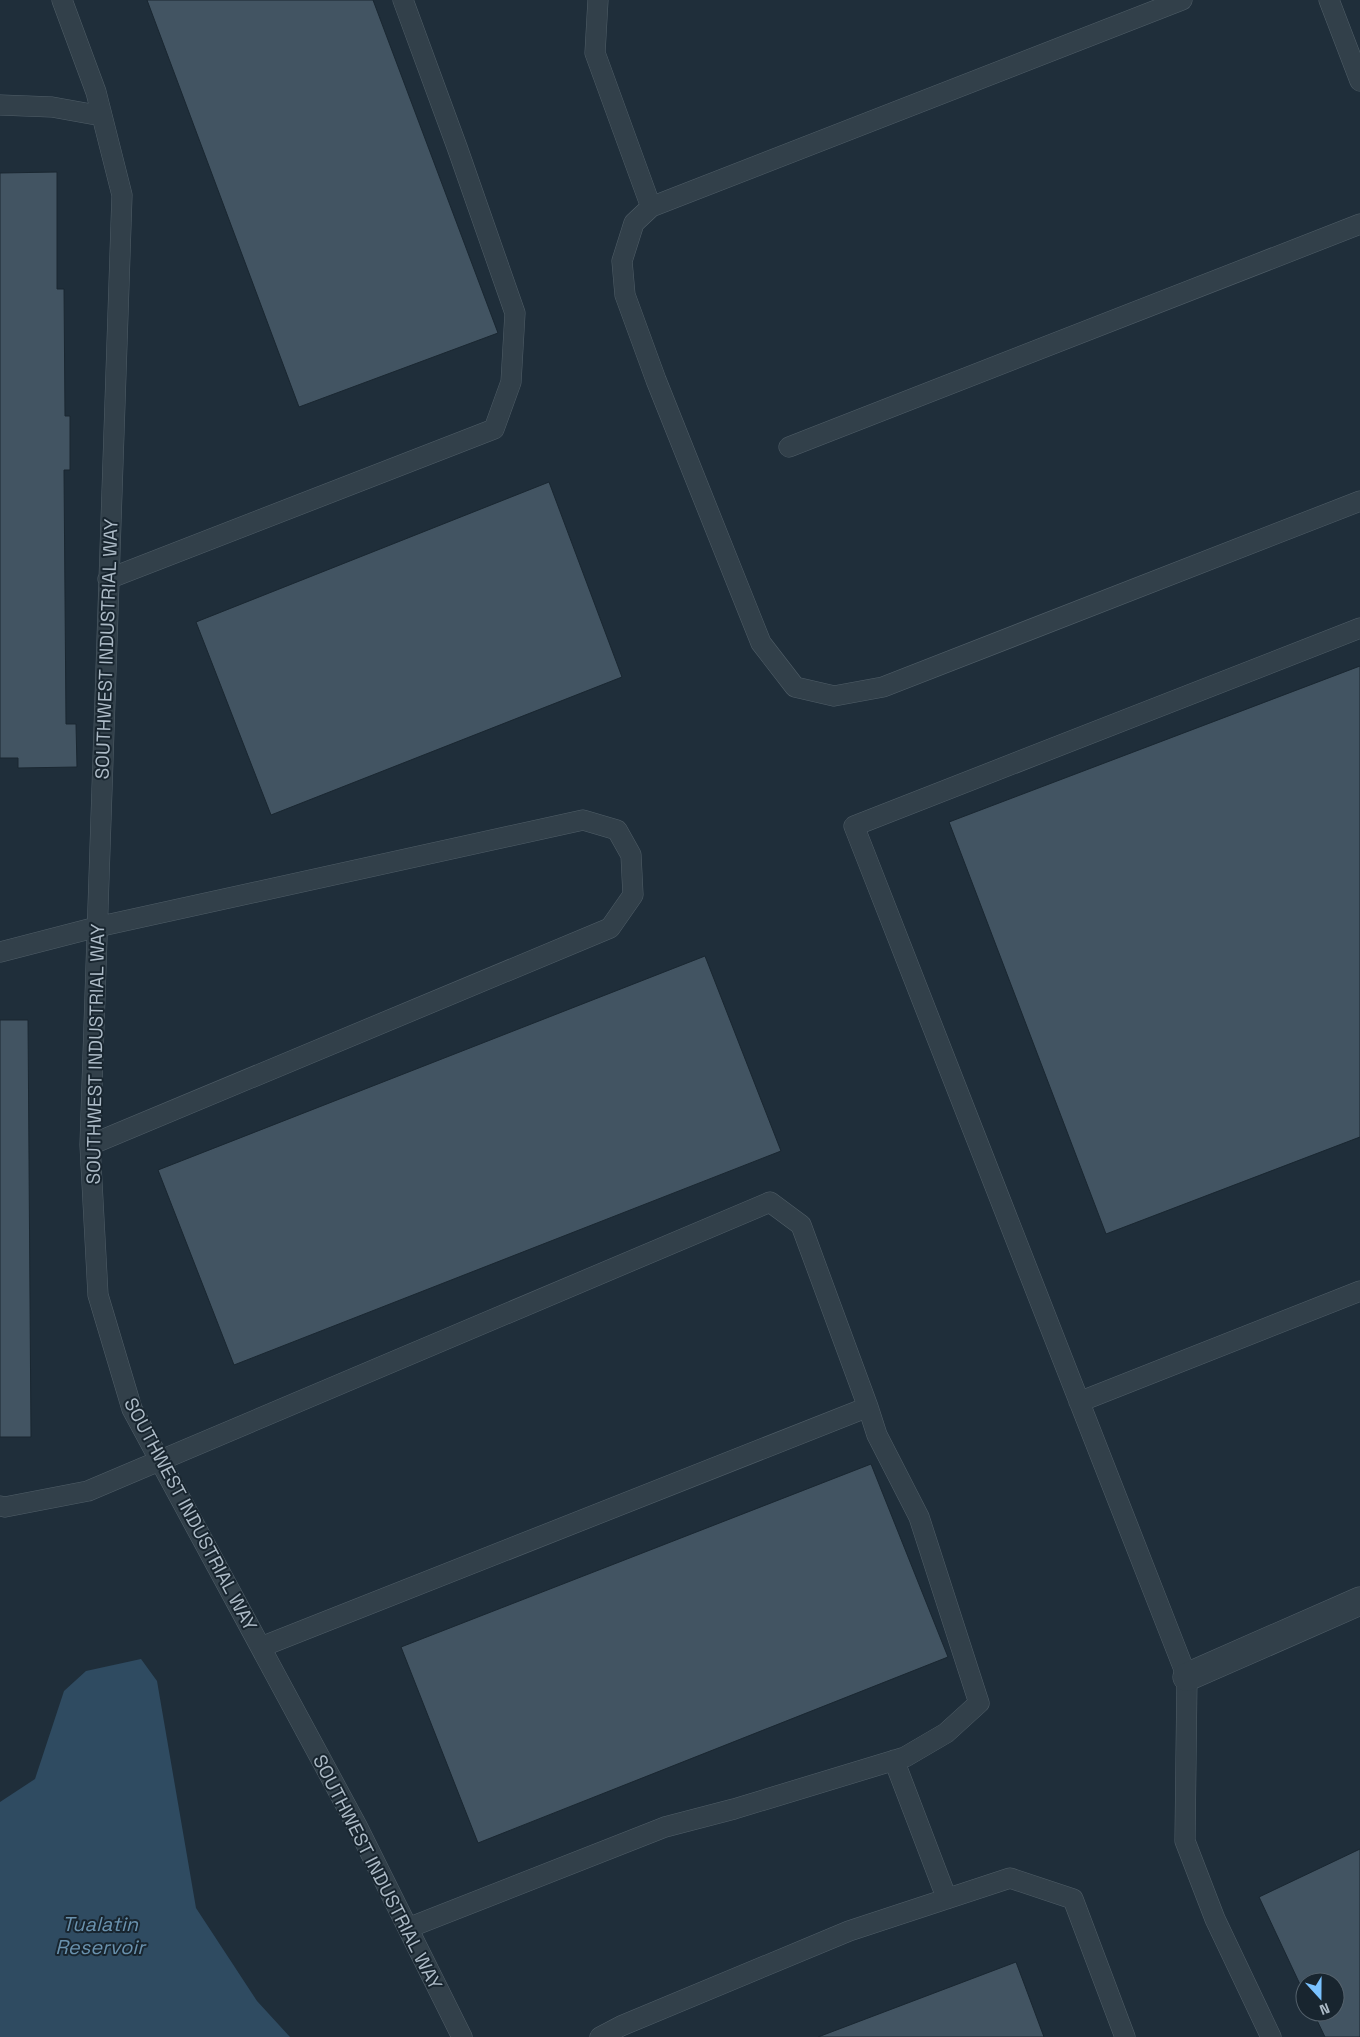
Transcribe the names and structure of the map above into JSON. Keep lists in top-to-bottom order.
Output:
{
  "streets": {
    "lane": ["SOUTHWEST INDUSTRIAL WAY"]
  },
  "water": ["Tualatin Reservoir"],
  "north": "bottom"
}
